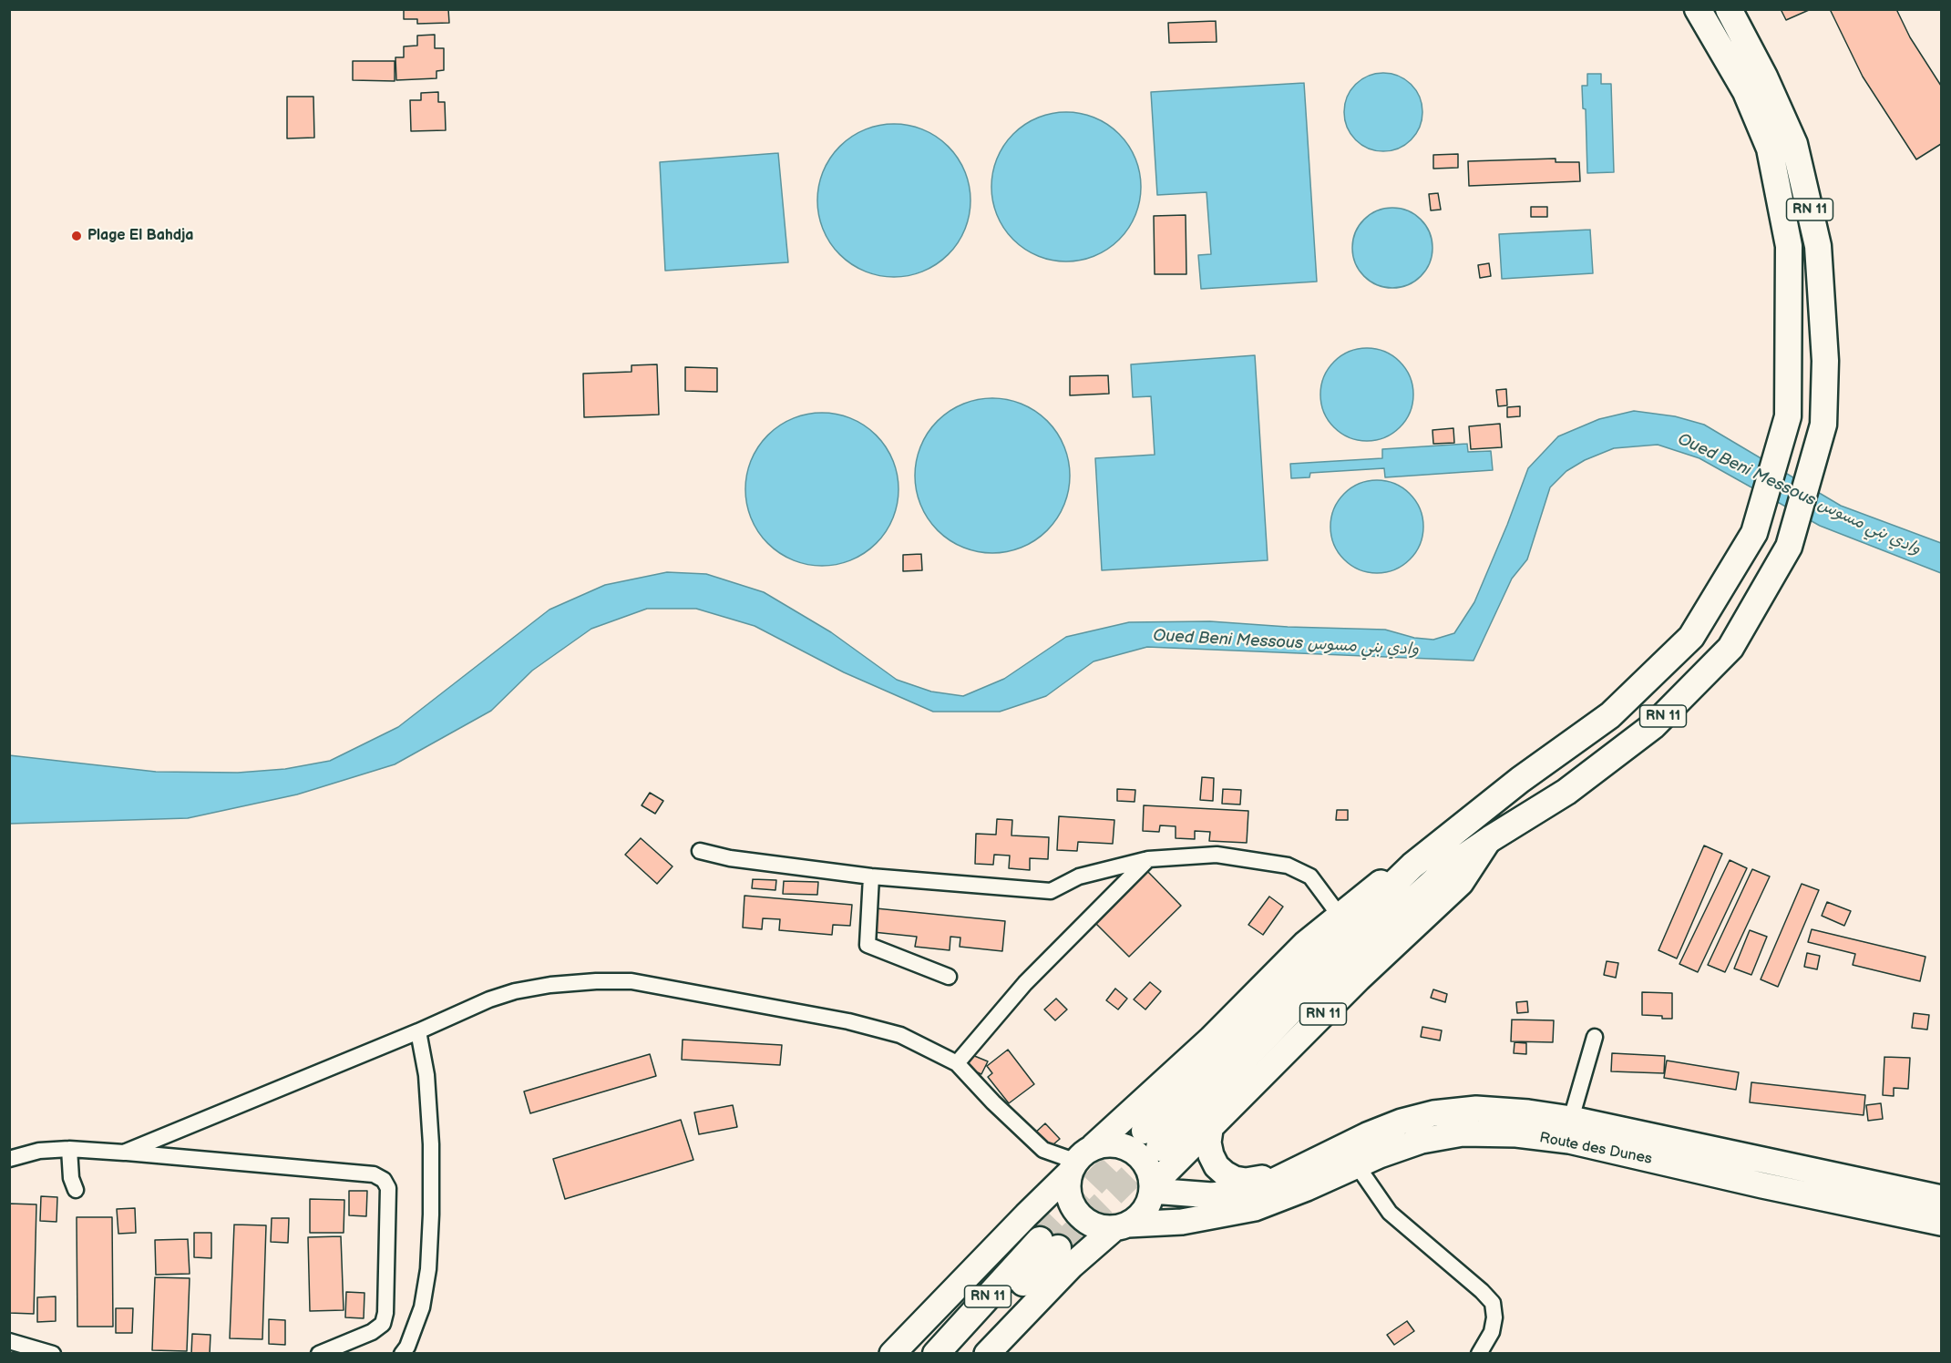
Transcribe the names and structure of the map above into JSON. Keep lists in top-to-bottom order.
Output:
{
  "streets": {
    "highway": ["RN 11"],
    "main road": ["Route des Dunes"]
  },
  "crossings": [
    ["RN 11", "Route des Dunes"]
  ],
  "water": ["Oued Beni Messous وادي بني مسوس"],
  "places": ["Plage El Bahdja"]
}
